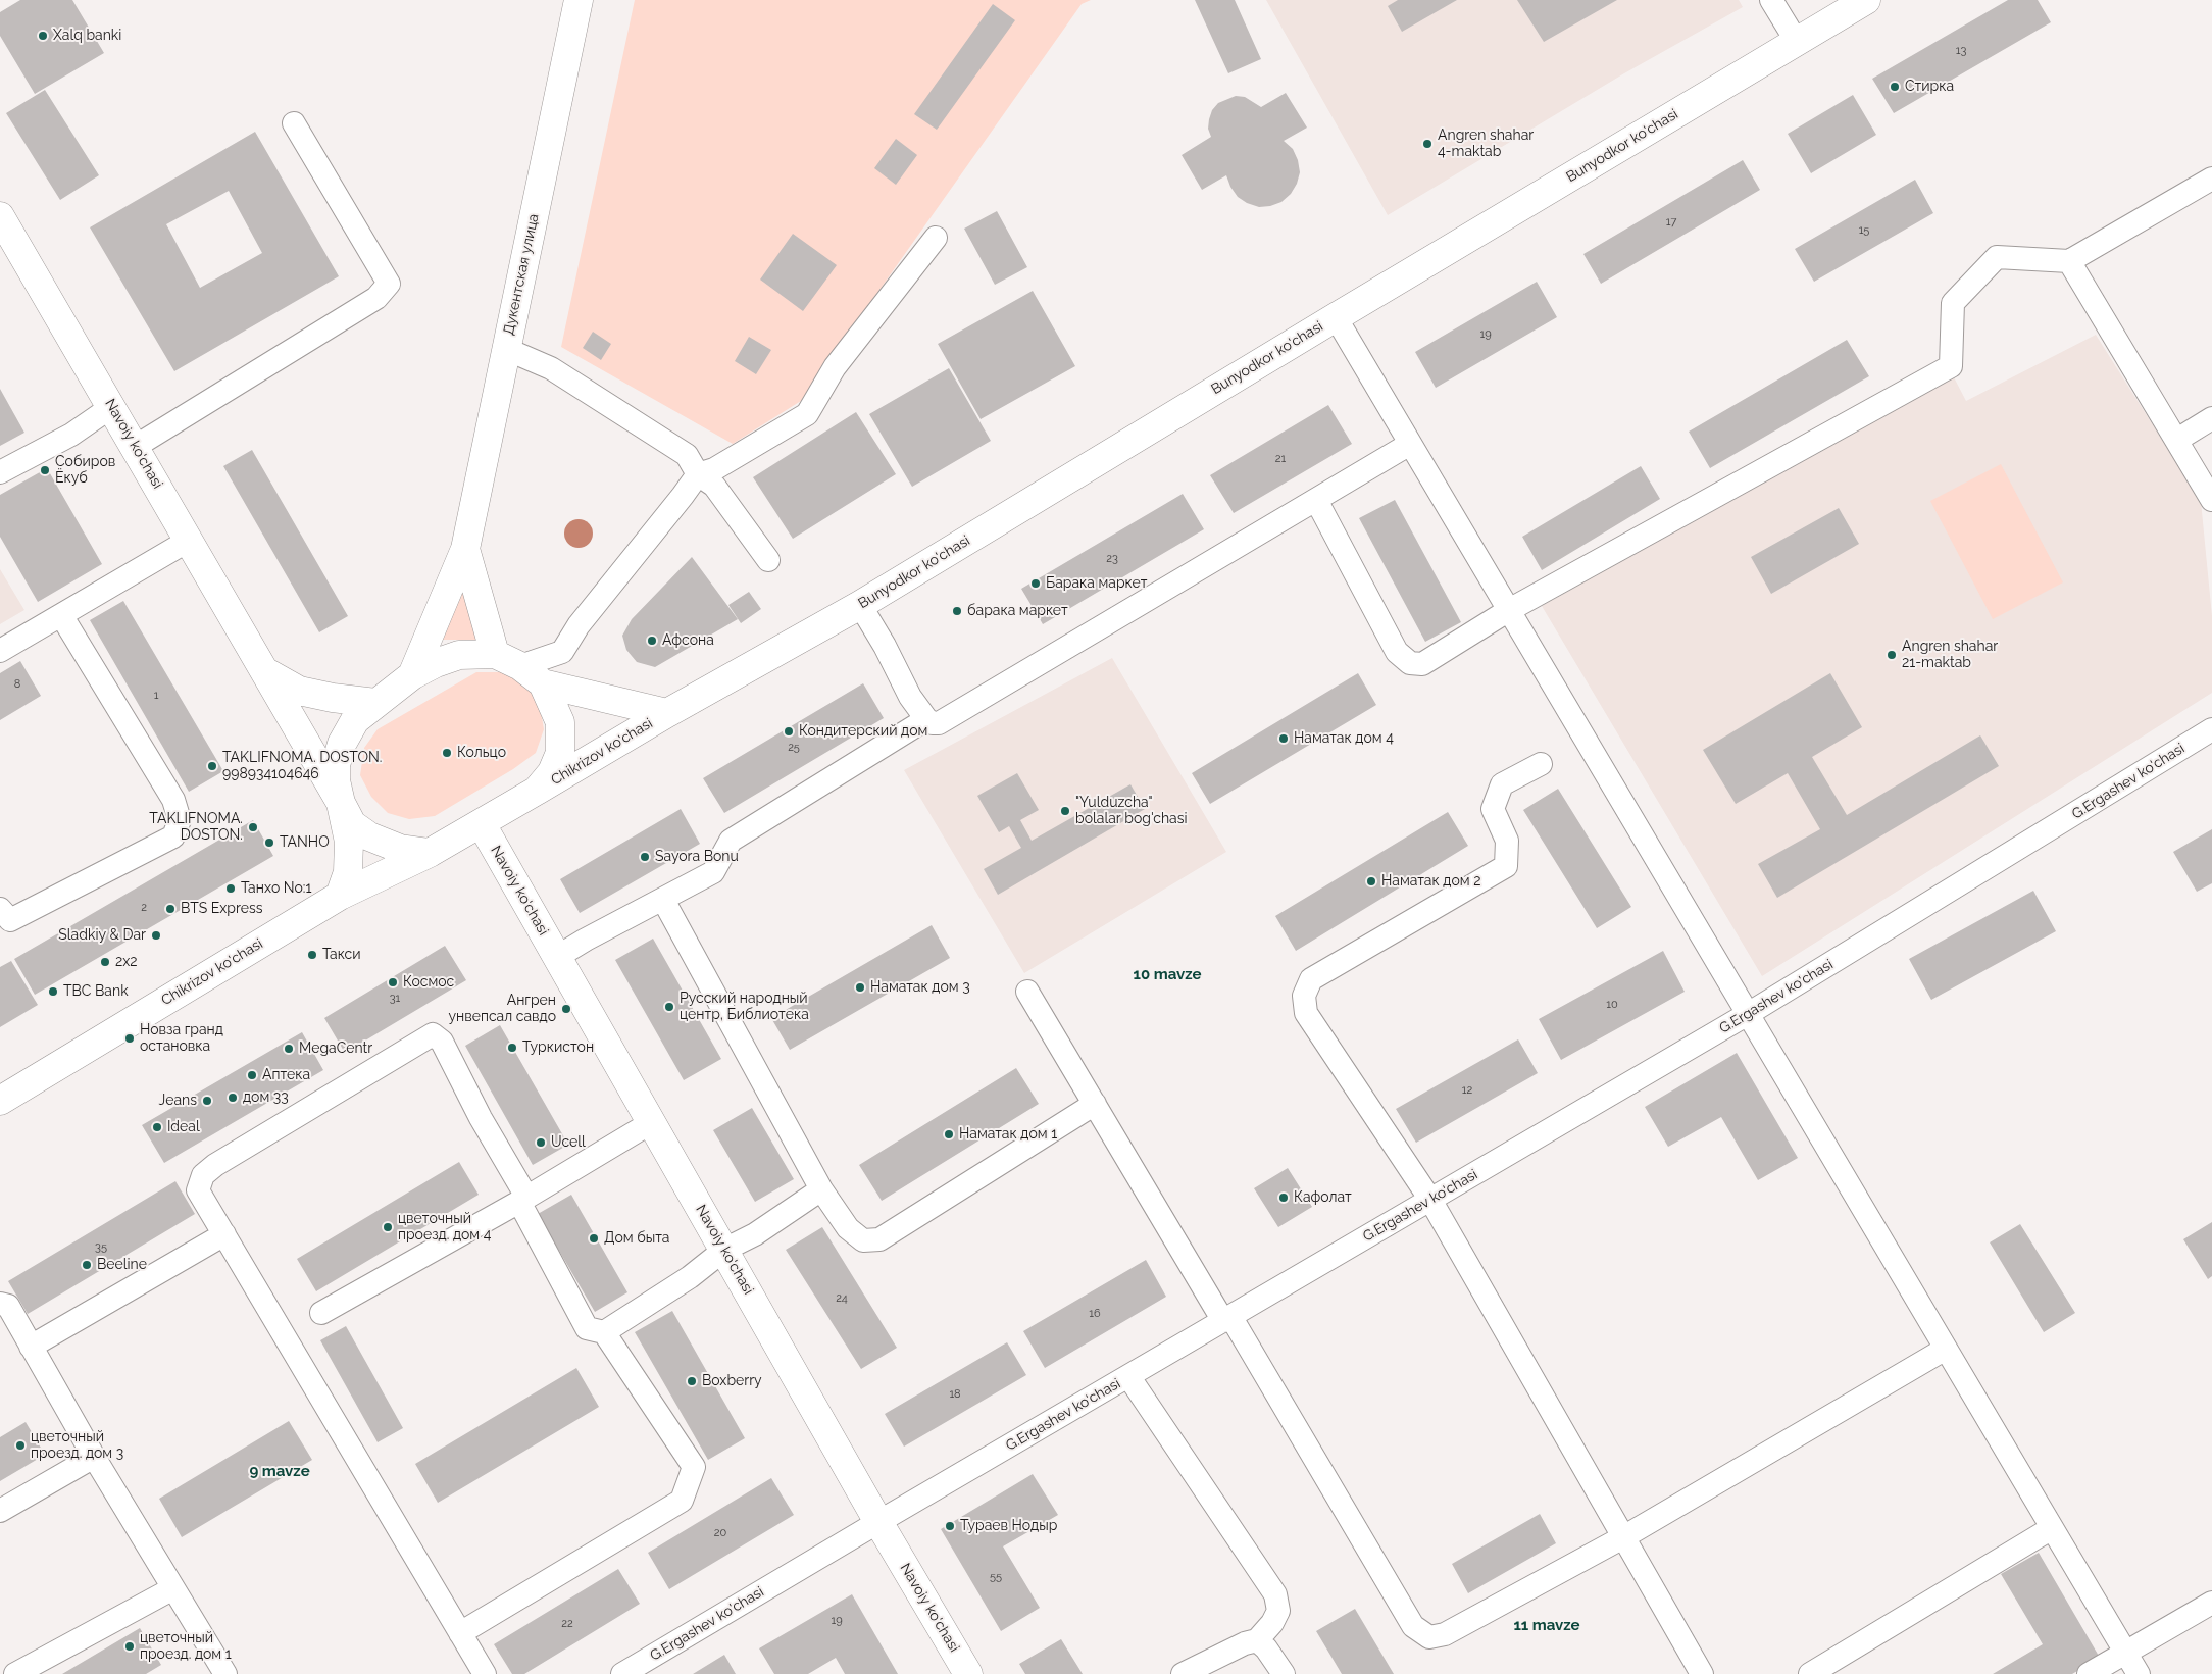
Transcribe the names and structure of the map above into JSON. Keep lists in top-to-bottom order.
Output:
{
  "streets": {
    "main road": [
      "Bunyodkor ko'chasi",
      "Дукентская улица",
      "Navoiy ko'chasi",
      "Chikrizov ko'chasi"
    ],
    "street": ["G.Ergashev ko'chasi"]
  },
  "crossings": [
    ["Bunyodkor ko'chasi", "Chikrizov ko'chasi"],
    ["Navoiy ko'chasi", "Chikrizov ko'chasi"],
    ["Navoiy ko'chasi", "G.Ergashev ko'chasi"]
  ],
  "districts": ["10 mavze", "9 mavze", "11 mavze"],
  "places": [
    "Xalq banki",
    "Стирка",
    "Angren shahar 4-maktab",
    "Собиров Ёкуб",
    "Барака маркет",
    "барака маркет",
    "Афсона",
    "Angren shahar 21-maktab",
    "Кондитерский дом",
    "Наматак дом 4",
    "Кольцо",
    "TAKLIFNOMA. DOSTON. 998934104646",
    "\"Yulduzcha\" bolalar bog'chasi",
    "TAKLIFNOMA. DOSTON.",
    "TANHO",
    "Sayora Bonu",
    "Наматак дом 2",
    "Танхо No:1",
    "BTS Express",
    "Sladkiy & Dar",
    "Такси",
    "2х2",
    "Космос",
    "Наматак дом 3",
    "TBC Bank",
    "Русский народный центр, Библиотека",
    "Ангрен унвепсал савдо",
    "Новза гранд остановка",
    "Туркистон",
    "MegaCentr",
    "Аптека",
    "дом 33",
    "Jeans",
    "Ideal",
    "Наматак дом 1",
    "Ucell",
    "Кафолат",
    "цветочный проезд. дом 4",
    "Дом быта",
    "Beeline",
    "Boxberry",
    "цветочный проезд. дом 3",
    "Тураев Нодыр",
    "цветочный проезд. дом 1"
  ],
  "house_numbers": [
    "13",
    "17",
    "15",
    "19",
    "21",
    "23",
    "8",
    "1",
    "25",
    "2",
    "31",
    "10",
    "12",
    "35",
    "24",
    "16",
    "18",
    "20",
    "55",
    "19",
    "22"
  ]
}
